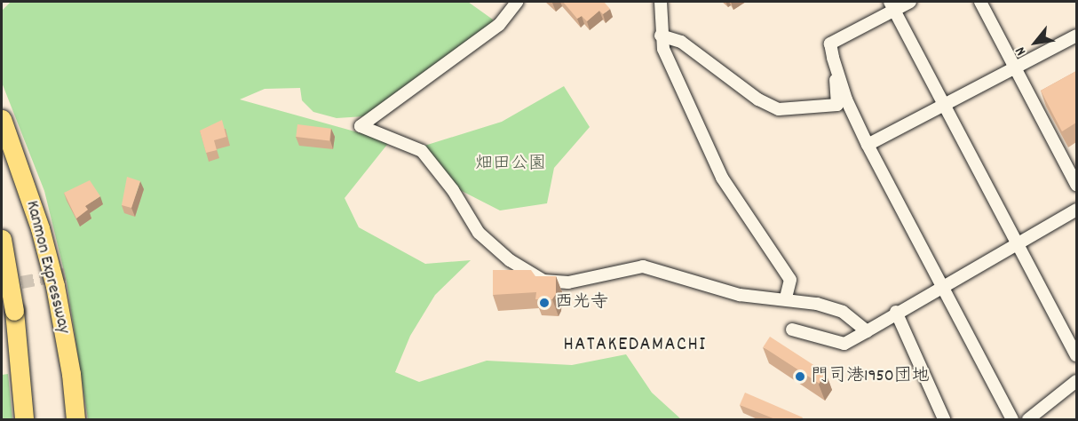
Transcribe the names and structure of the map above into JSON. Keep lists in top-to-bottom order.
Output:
{
  "streets": {
    "highway": ["Kanmon Expressway"]
  },
  "districts": ["HATAKEDAMACHI"],
  "parks": ["畑田公園"],
  "places": ["西光寺", "門司港1950団地"],
  "north": "bottom left"
}
